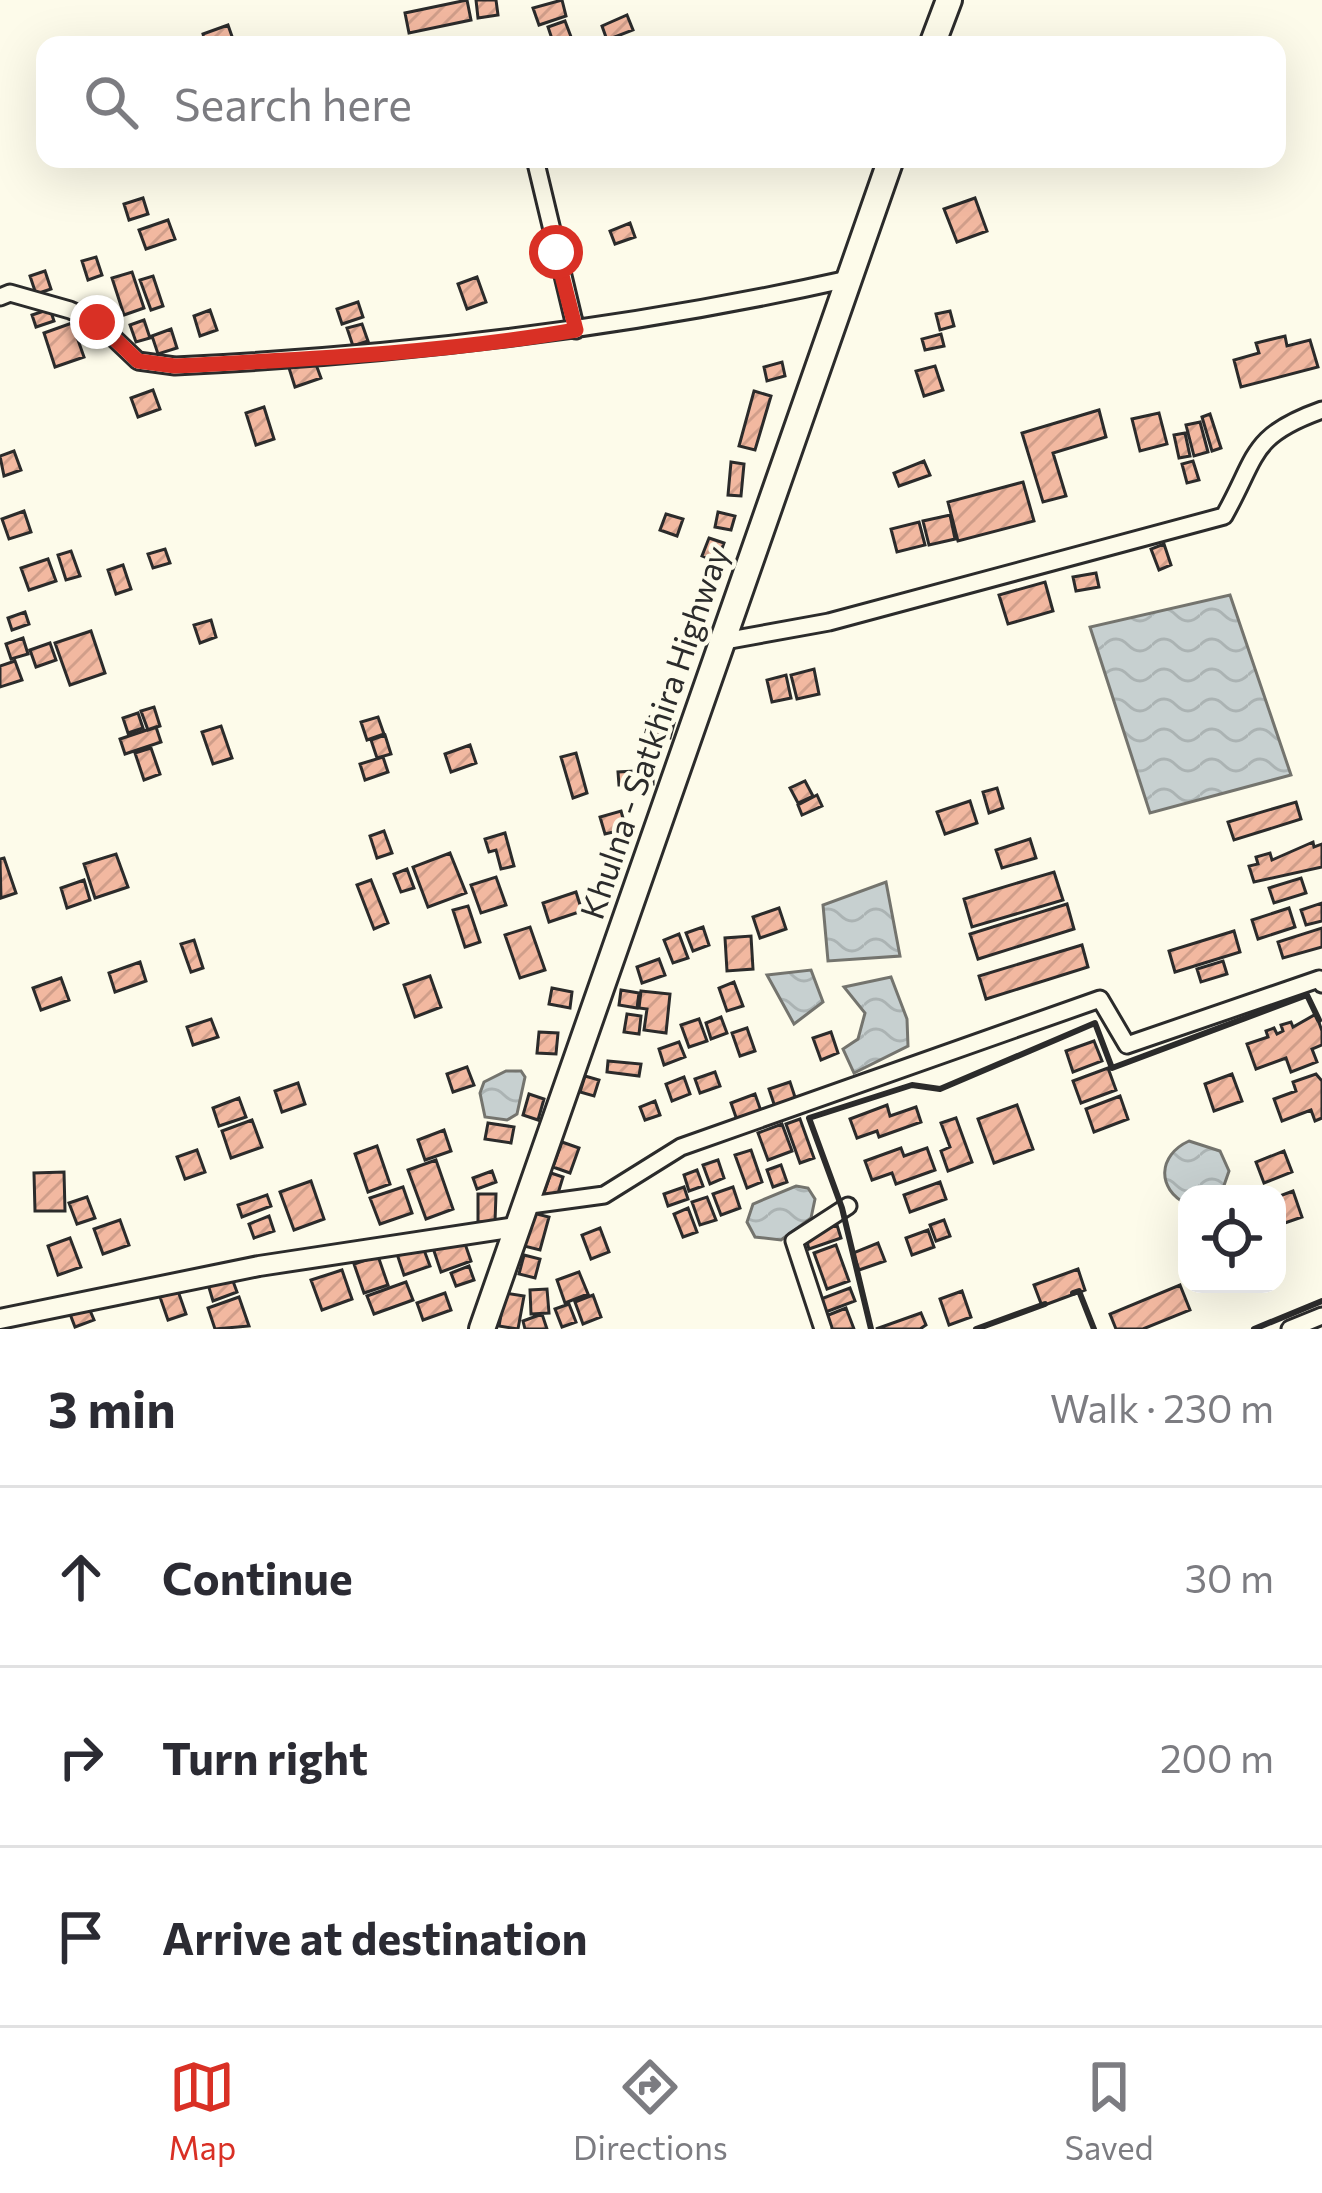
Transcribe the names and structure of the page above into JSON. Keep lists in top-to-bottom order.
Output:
{
  "streets": {
    "highway": ["Khulna - Satkhira Highway"]
  },
  "page": {
    "search": "Search here",
    "heading": ["3 min", "Walk · 230 m"],
    "list": [
      ["Continue", "30 m"],
      ["Turn right", "200 m"],
      "Arrive at destination"
    ],
    "nav": ["Map", "Directions", "Saved"]
  }
}
